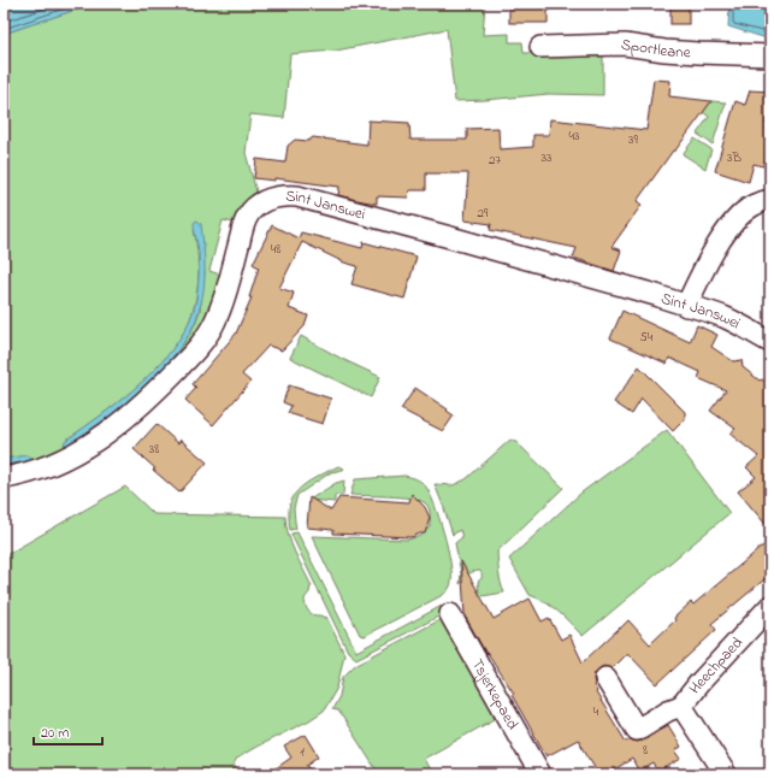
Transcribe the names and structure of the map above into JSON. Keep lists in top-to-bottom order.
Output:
{
  "streets": {
    "street": [
      "Sportleane",
      "Sint Janswei",
      "Heechpaed",
      "Tsjerkepaed"
    ]
  },
  "house_numbers": [
    "43",
    "39",
    "33",
    "3B",
    "27",
    "29",
    "48",
    "54",
    "38",
    "4",
    "8",
    "1"
  ],
  "scale_bar": "20 m"
}
